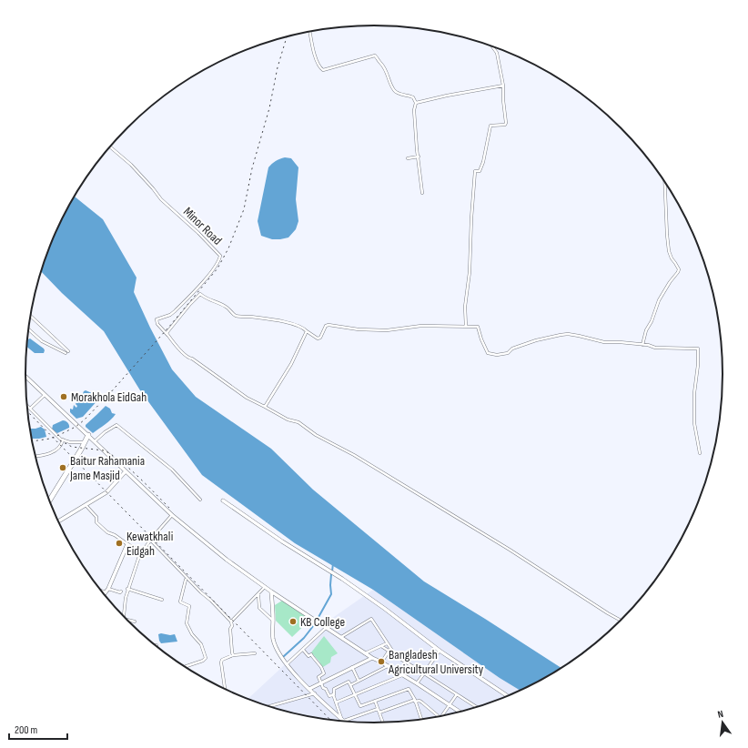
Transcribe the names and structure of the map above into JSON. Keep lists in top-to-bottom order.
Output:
{
  "streets": {
    "street": ["Minor Road"]
  },
  "places": [
    "Morakhola EidGah",
    "Baitur Rahamania Jame Masjid",
    "Kewatkhali Eidgah",
    "KB College",
    "Bangladesh Agricultural University"
  ],
  "scale_bar": "200 m",
  "north": "top"
}
